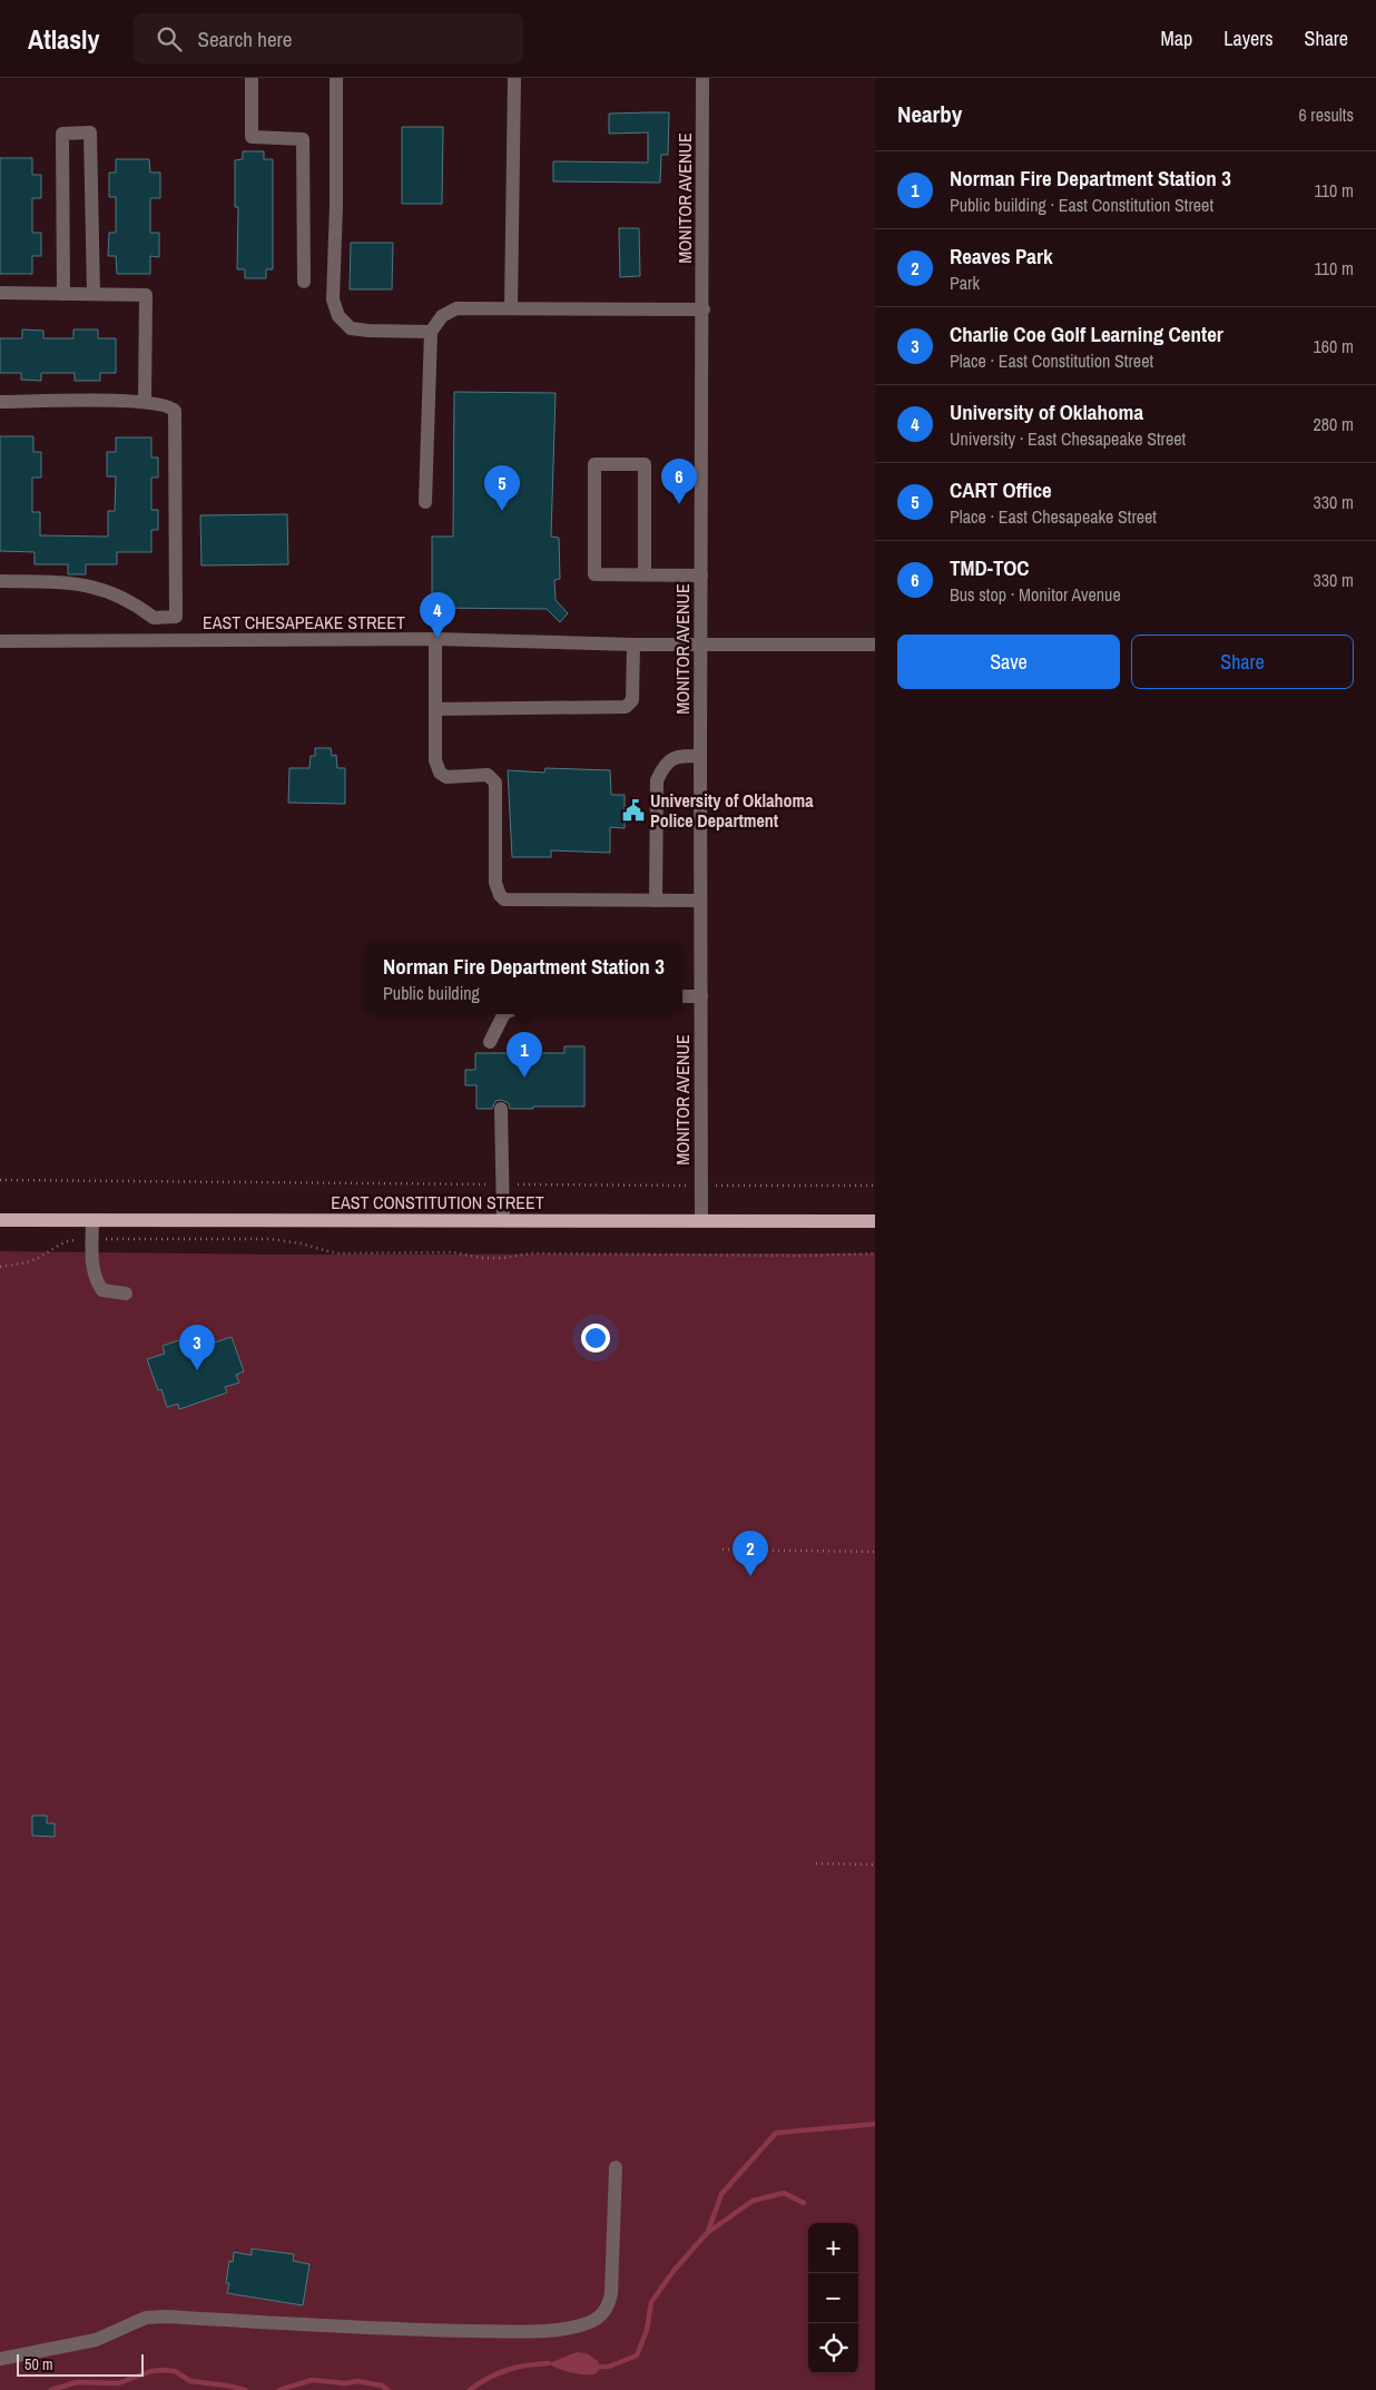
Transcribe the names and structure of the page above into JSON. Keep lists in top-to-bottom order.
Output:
{
  "streets": {
    "main road": ["EAST CONSTITUTION STREET"],
    "street": ["MONITOR AVENUE", "EAST CHESAPEAKE STREET"]
  },
  "crossings": [
    ["MONITOR AVENUE", "EAST CHESAPEAKE STREET"],
    ["MONITOR AVENUE", "EAST CONSTITUTION STREET"]
  ],
  "places": {
    "public building": ["University of Oklahoma Police Department"]
  },
  "scale_bar": "50 m",
  "page": {
    "header": "Atlasly",
    "search": "Search here",
    "nav": ["Map", "Layers", "Share"],
    "heading": ["Nearby", "6 results"],
    "list": [
      {
        "mark": "1",
        "name": "Norman Fire Department Station 3",
        "note": "Public building · East Constitution Street",
        "value": "110 m"
      },
      {
        "mark": "2",
        "name": "Reaves Park",
        "note": "Park",
        "value": "110 m"
      },
      {
        "mark": "3",
        "name": "Charlie Coe Golf Learning Center",
        "note": "Place · East Constitution Street",
        "value": "160 m"
      },
      {
        "mark": "4",
        "name": "University of Oklahoma",
        "note": "University · East Chesapeake Street",
        "value": "280 m"
      },
      {
        "mark": "5",
        "name": "CART Office",
        "note": "Place · East Chesapeake Street",
        "value": "330 m"
      },
      {
        "mark": "6",
        "name": "TMD-TOC",
        "note": "Bus stop · Monitor Avenue",
        "value": "330 m"
      }
    ],
    "pins": [
      "6",
      "5",
      "4",
      "1",
      "3",
      "2"
    ],
    "buttons": ["Save", "Share"],
    "popup": ["Norman Fire Department Station 3", "Public building"],
    "map_buttons": ["+", "−"],
    "scale": "50 m"
  }
}
